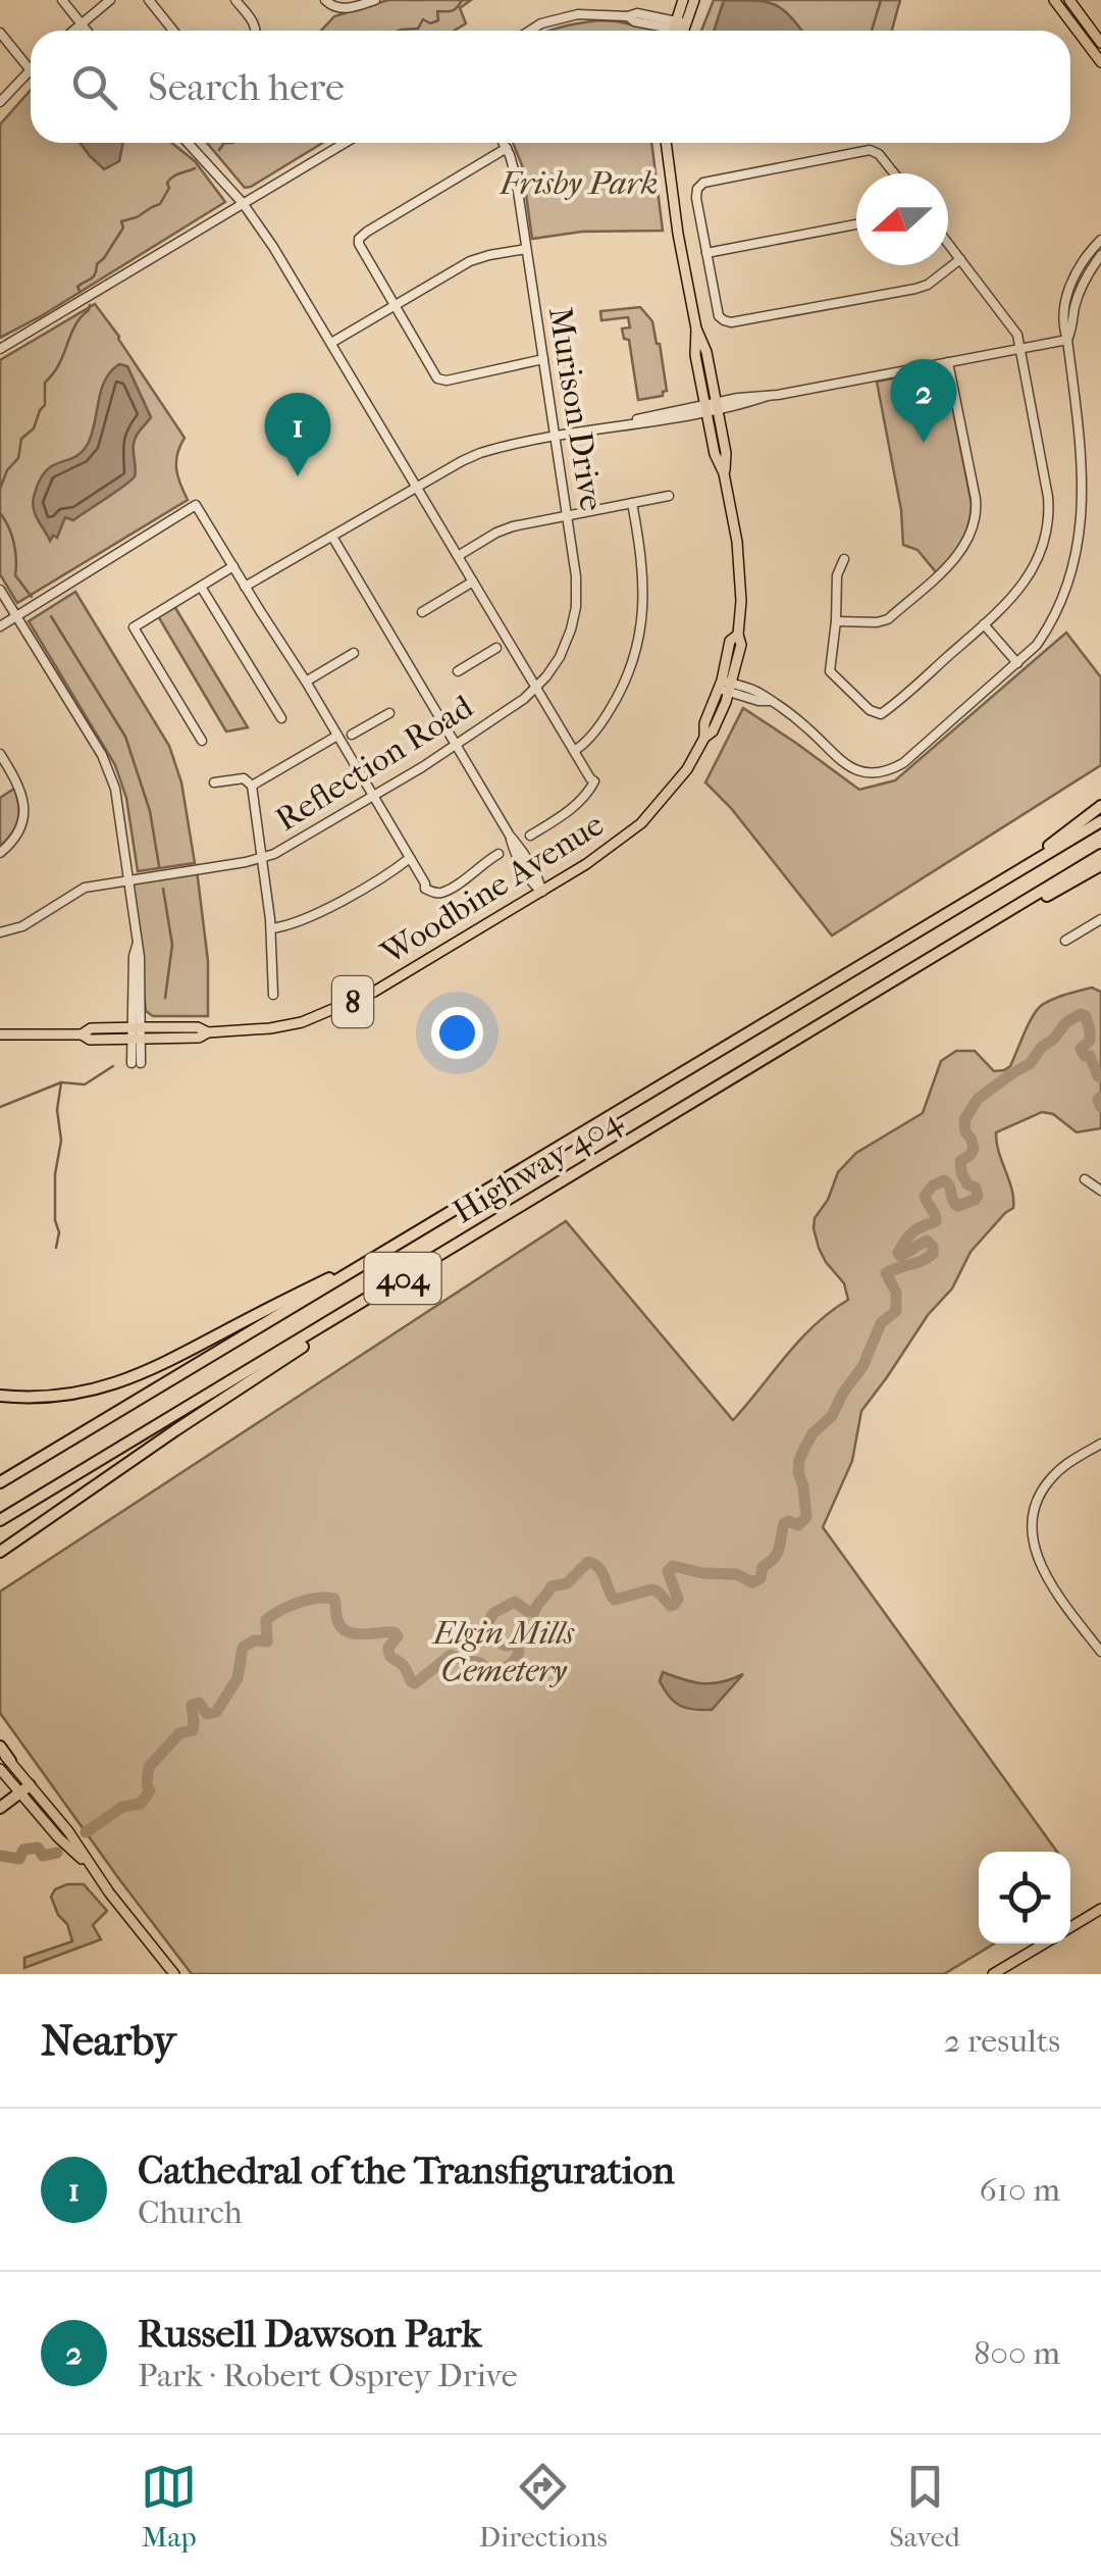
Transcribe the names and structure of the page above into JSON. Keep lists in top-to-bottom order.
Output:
{
  "streets": {
    "highway": ["Highway 404", "404"],
    "main road": ["Woodbine Avenue", "8"],
    "street": ["Murison Drive", "Reflection Road"]
  },
  "crossings": [
    ["Murison Drive", "Reflection Road"]
  ],
  "parks": ["Frisby Park", "Elgin Mills Cemetery"],
  "north": "left",
  "page": {
    "search": "Search here",
    "pins": ["2", "1"],
    "heading": ["Nearby", "2 results"],
    "list": [
      {
        "mark": "1",
        "name": "Cathedral of the Transfiguration",
        "note": "Church",
        "value": "610 m"
      },
      {
        "mark": "2",
        "name": "Russell Dawson Park",
        "note": "Park · Robert Osprey Drive",
        "value": "800 m"
      }
    ],
    "nav": ["Map", "Directions", "Saved"]
  }
}
